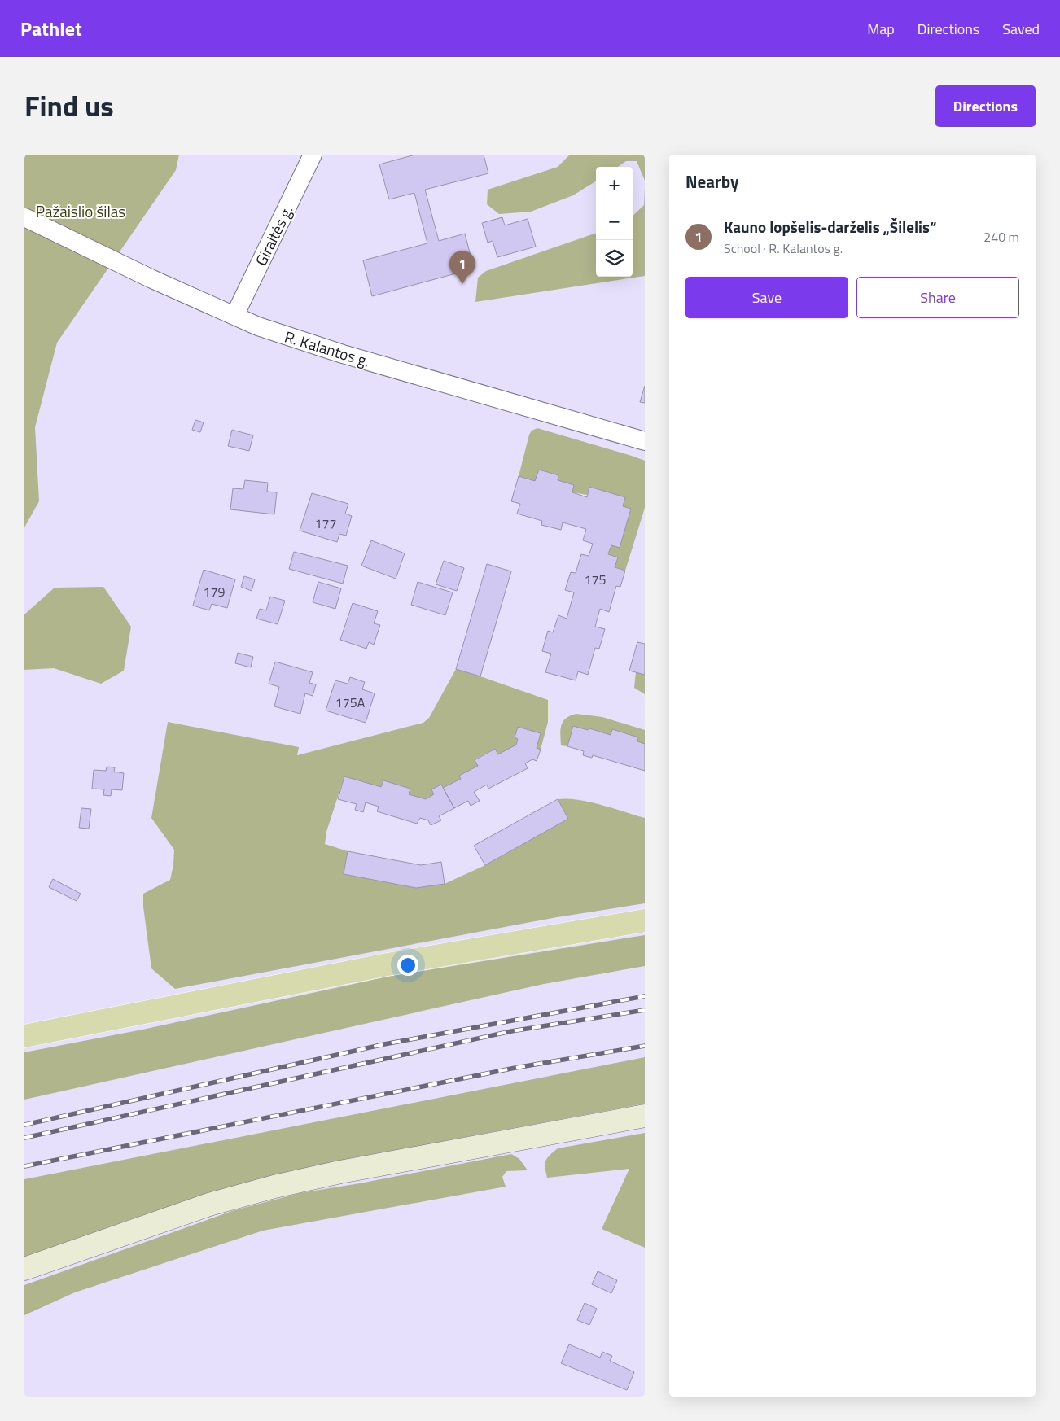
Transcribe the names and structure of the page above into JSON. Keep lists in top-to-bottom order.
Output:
{
  "streets": {
    "street": ["Giraitės g.", "R. Kalantos g."]
  },
  "crossings": [
    ["Giraitės g.", "R. Kalantos g."]
  ],
  "parks": ["Pažaislio šilas"],
  "house_numbers": [
    "177",
    "175",
    "179",
    "175A"
  ],
  "page": {
    "header": "Pathlet",
    "nav": ["Map", "Directions", "Saved"],
    "title": "Find us",
    "buttons": [
      "Directions",
      ["Save", "Share"]
    ],
    "heading": "Nearby",
    "map_buttons": ["+", "−"],
    "list": [
      {
        "mark": "1",
        "name": "Kauno lopšelis-darželis „Šilelis“",
        "note": "School · R. Kalantos g.",
        "value": "240 m"
      }
    ],
    "pins": "1"
  }
}
